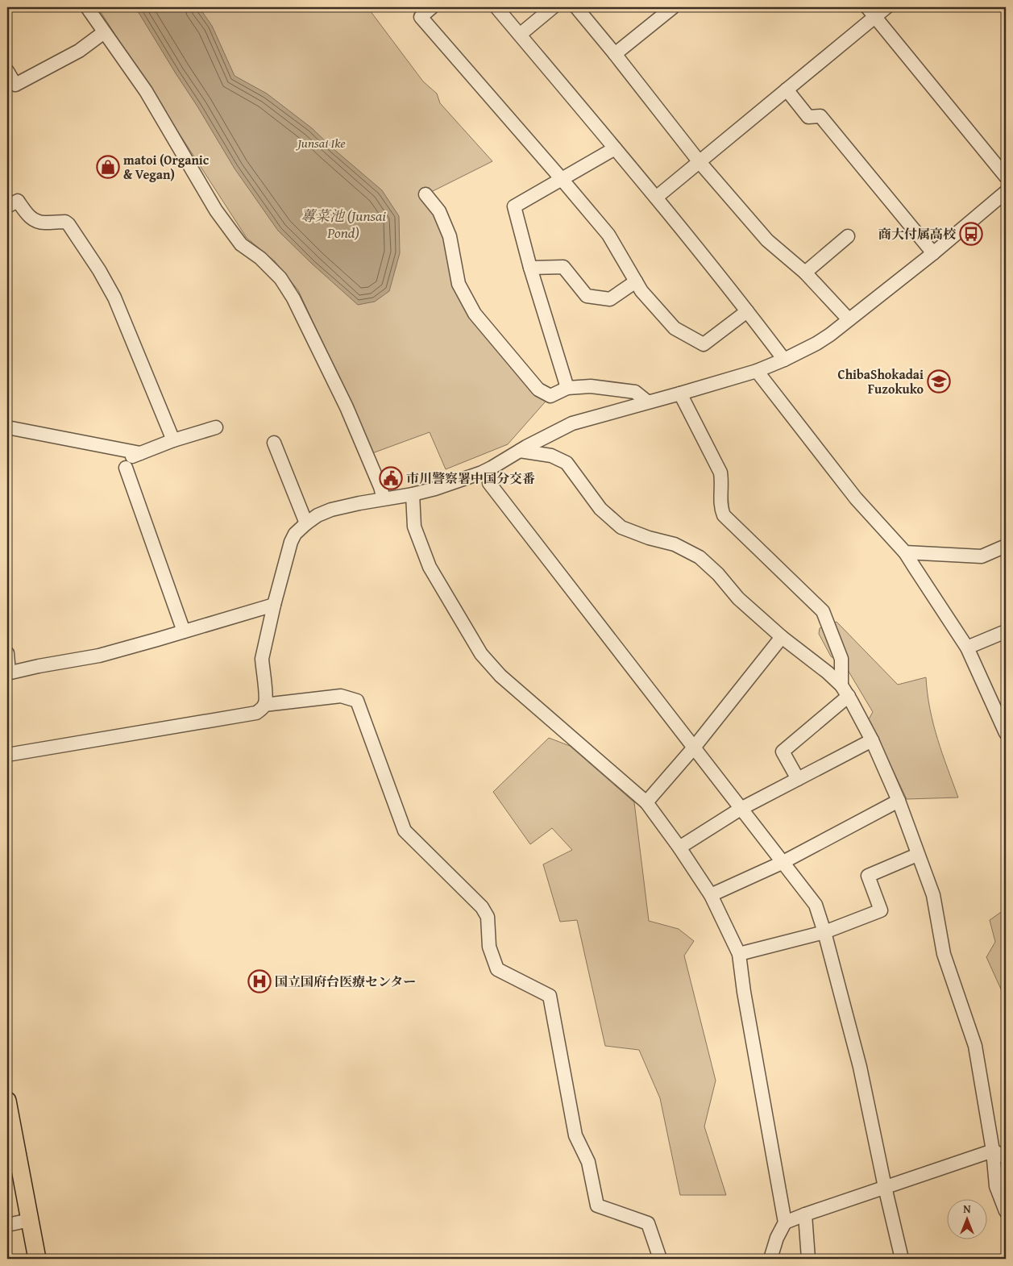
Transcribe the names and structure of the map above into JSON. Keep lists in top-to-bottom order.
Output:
{
  "water": ["蓴菜池 (Junsai Pond)"],
  "parks": ["Junsai Ike"],
  "places": {
    "shop": ["matoi (Organic & Vegan)"],
    "bus stop": ["商大付属高校"],
    "school or university": ["ChibaShokadai Fuzokuko"],
    "public building": ["市川警察署中国分交番"],
    "hospital": ["国立国府台医療センター"]
  },
  "north": "top"
}
